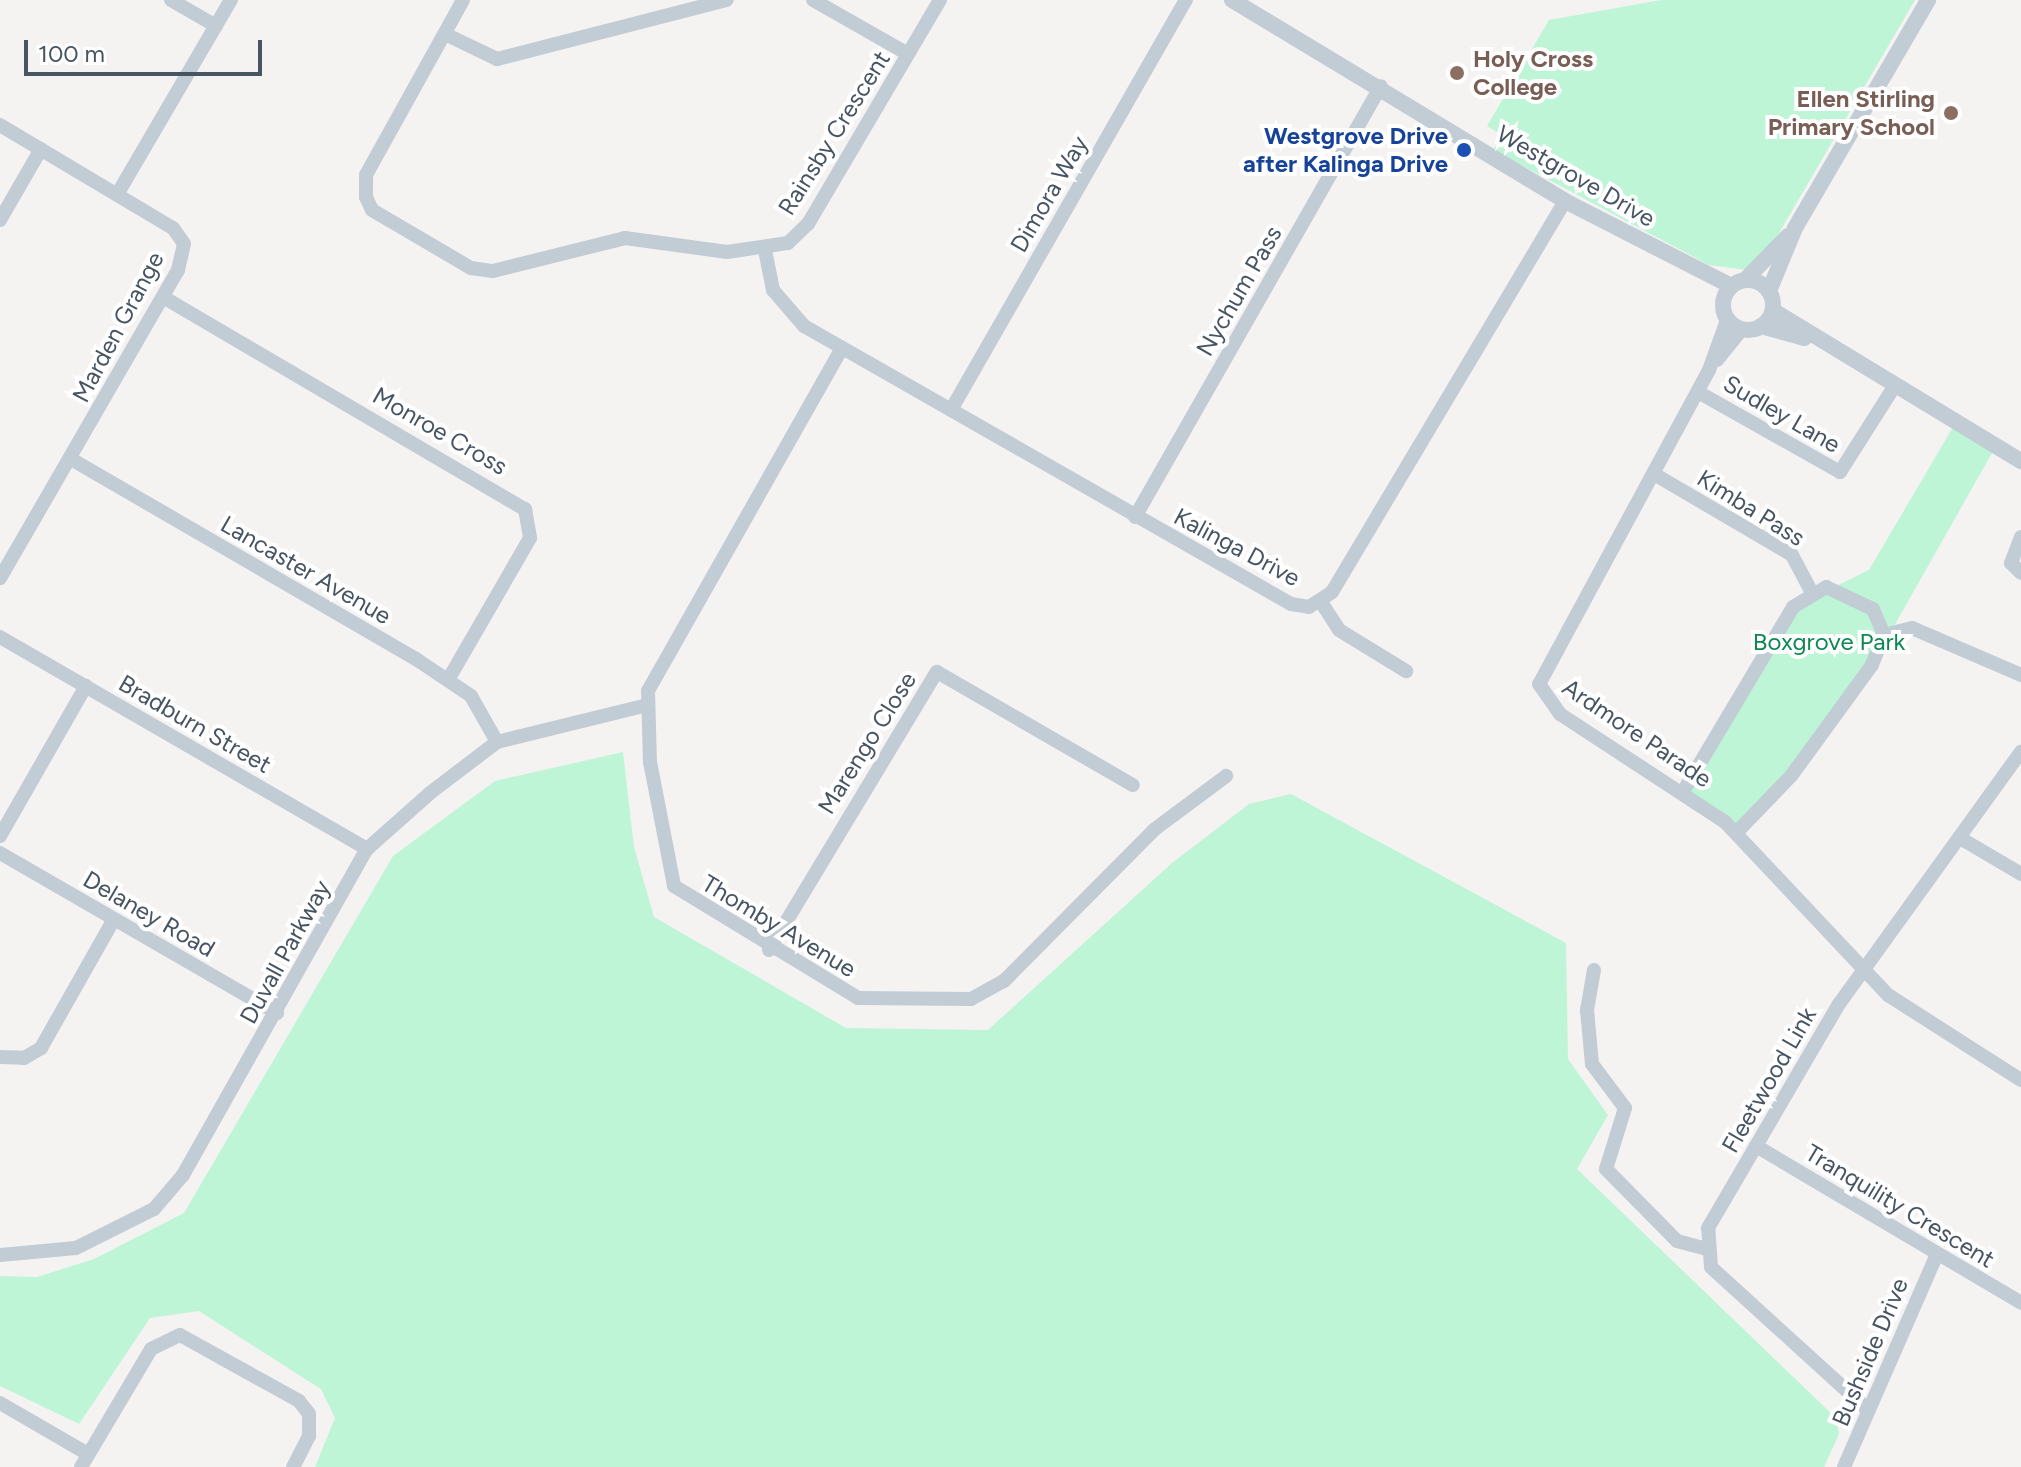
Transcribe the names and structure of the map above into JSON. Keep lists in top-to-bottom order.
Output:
{
  "streets": {
    "street": [
      "Rainsby Crescent",
      "Westgrove Drive",
      "Dimora Way",
      "Nychum Pass",
      "Marden Grange",
      "Sudley Lane",
      "Monroe Cross",
      "Kimba Pass",
      "Kalinga Drive",
      "Lancaster Avenue",
      "Bradburn Street",
      "Ardmore Parade",
      "Marengo Close",
      "Delaney Road",
      "Thomby Avenue",
      "Duvall Parkway",
      "Fleetwood Link",
      "Tranquility Crescent",
      "Bushside Drive"
    ]
  },
  "crossings": [
    ["Rainsby Crescent", "Kalinga Drive"],
    ["Westgrove Drive", "Nychum Pass"],
    ["Westgrove Drive", "Kalinga Drive"],
    ["Westgrove Drive", "Ardmore Parade"],
    ["Dimora Way", "Kalinga Drive"],
    ["Nychum Pass", "Kalinga Drive"],
    ["Marden Grange", "Monroe Cross"],
    ["Marden Grange", "Lancaster Avenue"],
    ["Sudley Lane", "Ardmore Parade"],
    ["Monroe Cross", "Lancaster Avenue"],
    ["Kimba Pass", "Ardmore Parade"],
    ["Kalinga Drive", "Thomby Avenue"],
    ["Lancaster Avenue", "Duvall Parkway"],
    ["Bradburn Street", "Duvall Parkway"],
    ["Ardmore Parade", "Fleetwood Link"],
    ["Marengo Close", "Thomby Avenue"],
    ["Delaney Road", "Duvall Parkway"],
    ["Thomby Avenue", "Duvall Parkway"],
    ["Fleetwood Link", "Tranquility Crescent"],
    ["Tranquility Crescent", "Bushside Drive"]
  ],
  "parks": ["Boxgrove Park"],
  "places": ["Holy Cross College", "Ellen Stirling Primary School", "Westgrove Drive after Kalinga Drive"],
  "scale_bar": "100 m"
}
